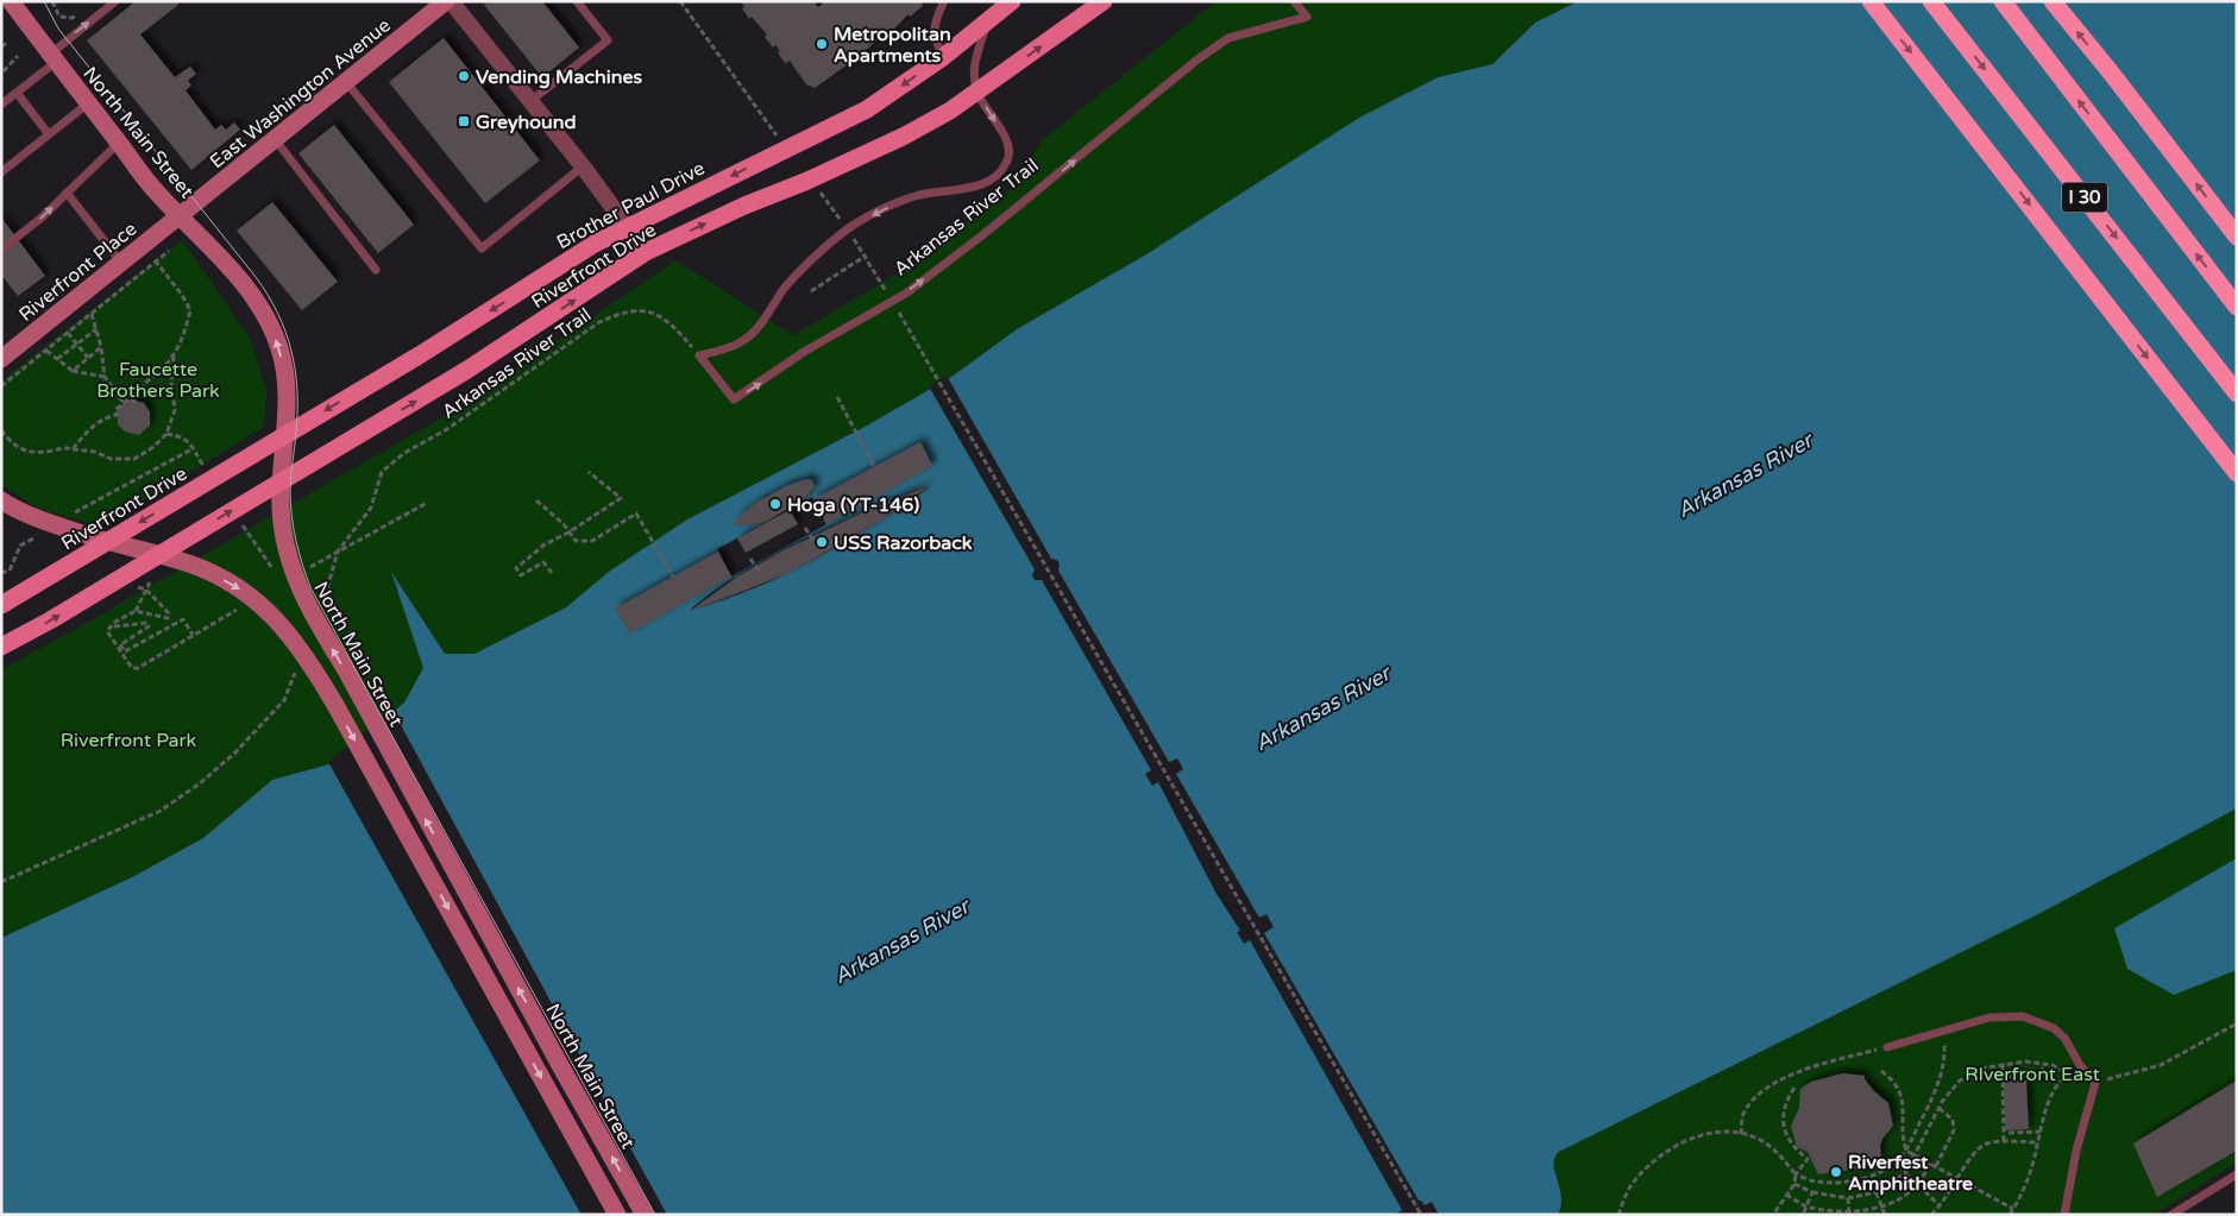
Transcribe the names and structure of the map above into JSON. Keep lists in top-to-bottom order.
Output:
{
  "streets": {
    "highway": ["I 30"],
    "main road": [
      "East Washington Avenue",
      "North Main Street",
      "Brother Paul Drive",
      "Riverfront Drive",
      "Riverfront Place"
    ],
    "path": ["Arkansas River Trail"]
  },
  "crossings": [
    ["East Washington Avenue", "North Main Street"],
    ["East Washington Avenue", "Riverfront Place"],
    ["North Main Street", "Riverfront Place"],
    ["Brother Paul Drive", "Riverfront Drive"]
  ],
  "one_way": ["Brother Paul Drive"],
  "water": ["Arkansas River"],
  "parks": ["Faucette Brothers Park", "Riverfront Park", "RIverfront East"],
  "places": {
    "other": [
      "Metropolitan Apartments",
      "Vending Machines",
      "Hoga (YT-146)",
      "USS Razorback",
      "Riverfest Amphitheatre"
    ],
    "transit": ["Greyhound"]
  }
}
